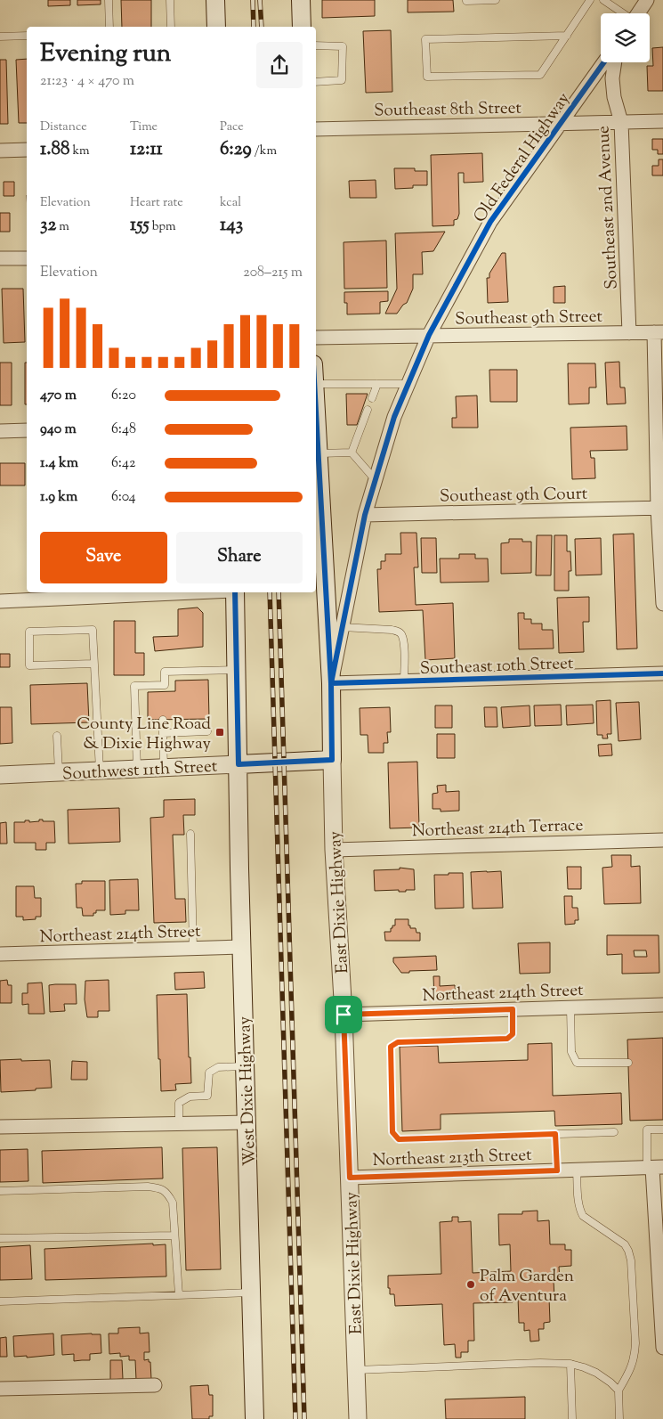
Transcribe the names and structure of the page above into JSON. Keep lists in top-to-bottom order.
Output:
{
  "streets": {
    "main road": ["Southwest 11th Street", "West Dixie Highway"],
    "street": [
      "Southeast 8th Street",
      "Old Federal Highway",
      "Southeast 2nd Avenue",
      "Southeast 9th Street",
      "Southeast 9th Court",
      "Southeast 10th Street",
      "Northeast 214th Terrace",
      "East Dixie Highway",
      "Northeast 214th Street",
      "Northeast 213th Street"
    ]
  },
  "crossings": [
    ["Southeast 8th Street", "Old Federal Highway"],
    ["Southeast 8th Street", "Southeast 2nd Avenue"],
    ["Old Federal Highway", "Southeast 9th Street"],
    ["Old Federal Highway", "Southeast 9th Court"],
    ["Old Federal Highway", "Southeast 10th Street"],
    ["Southeast 2nd Avenue", "Southeast 9th Street"],
    ["Southwest 11th Street", "East Dixie Highway"],
    ["Southwest 11th Street", "West Dixie Highway"],
    ["Northeast 214th Terrace", "East Dixie Highway"],
    ["East Dixie Highway", "Northeast 214th Street"],
    ["East Dixie Highway", "Northeast 213th Street"],
    ["Northeast 214th Street", "West Dixie Highway"]
  ],
  "places": {
    "transit": ["County Line Road & Dixie Highway"],
    "other": ["Palm Garden of Aventura"]
  },
  "page": {
    "heading": ["Evening run", "21:23 · 4 × 470 m"],
    "stats": [
      ["Distance", "1.88 km"],
      ["Time", "12:11"],
      ["Pace", "6:29 /km"],
      ["Elevation", "32 m"],
      ["Heart rate", "155 bpm"],
      ["kcal", "143"]
    ],
    "chart": ["Elevation", "208–215 m"],
    "list": [
      {
        "name": "470 m",
        "note": "6:20"
      },
      {
        "name": "940 m",
        "note": "6:48"
      },
      {
        "name": "1.4 km",
        "note": "6:42"
      },
      {
        "name": "1.9 km",
        "note": "6:04"
      }
    ],
    "buttons": ["Save", "Share"]
  }
}
